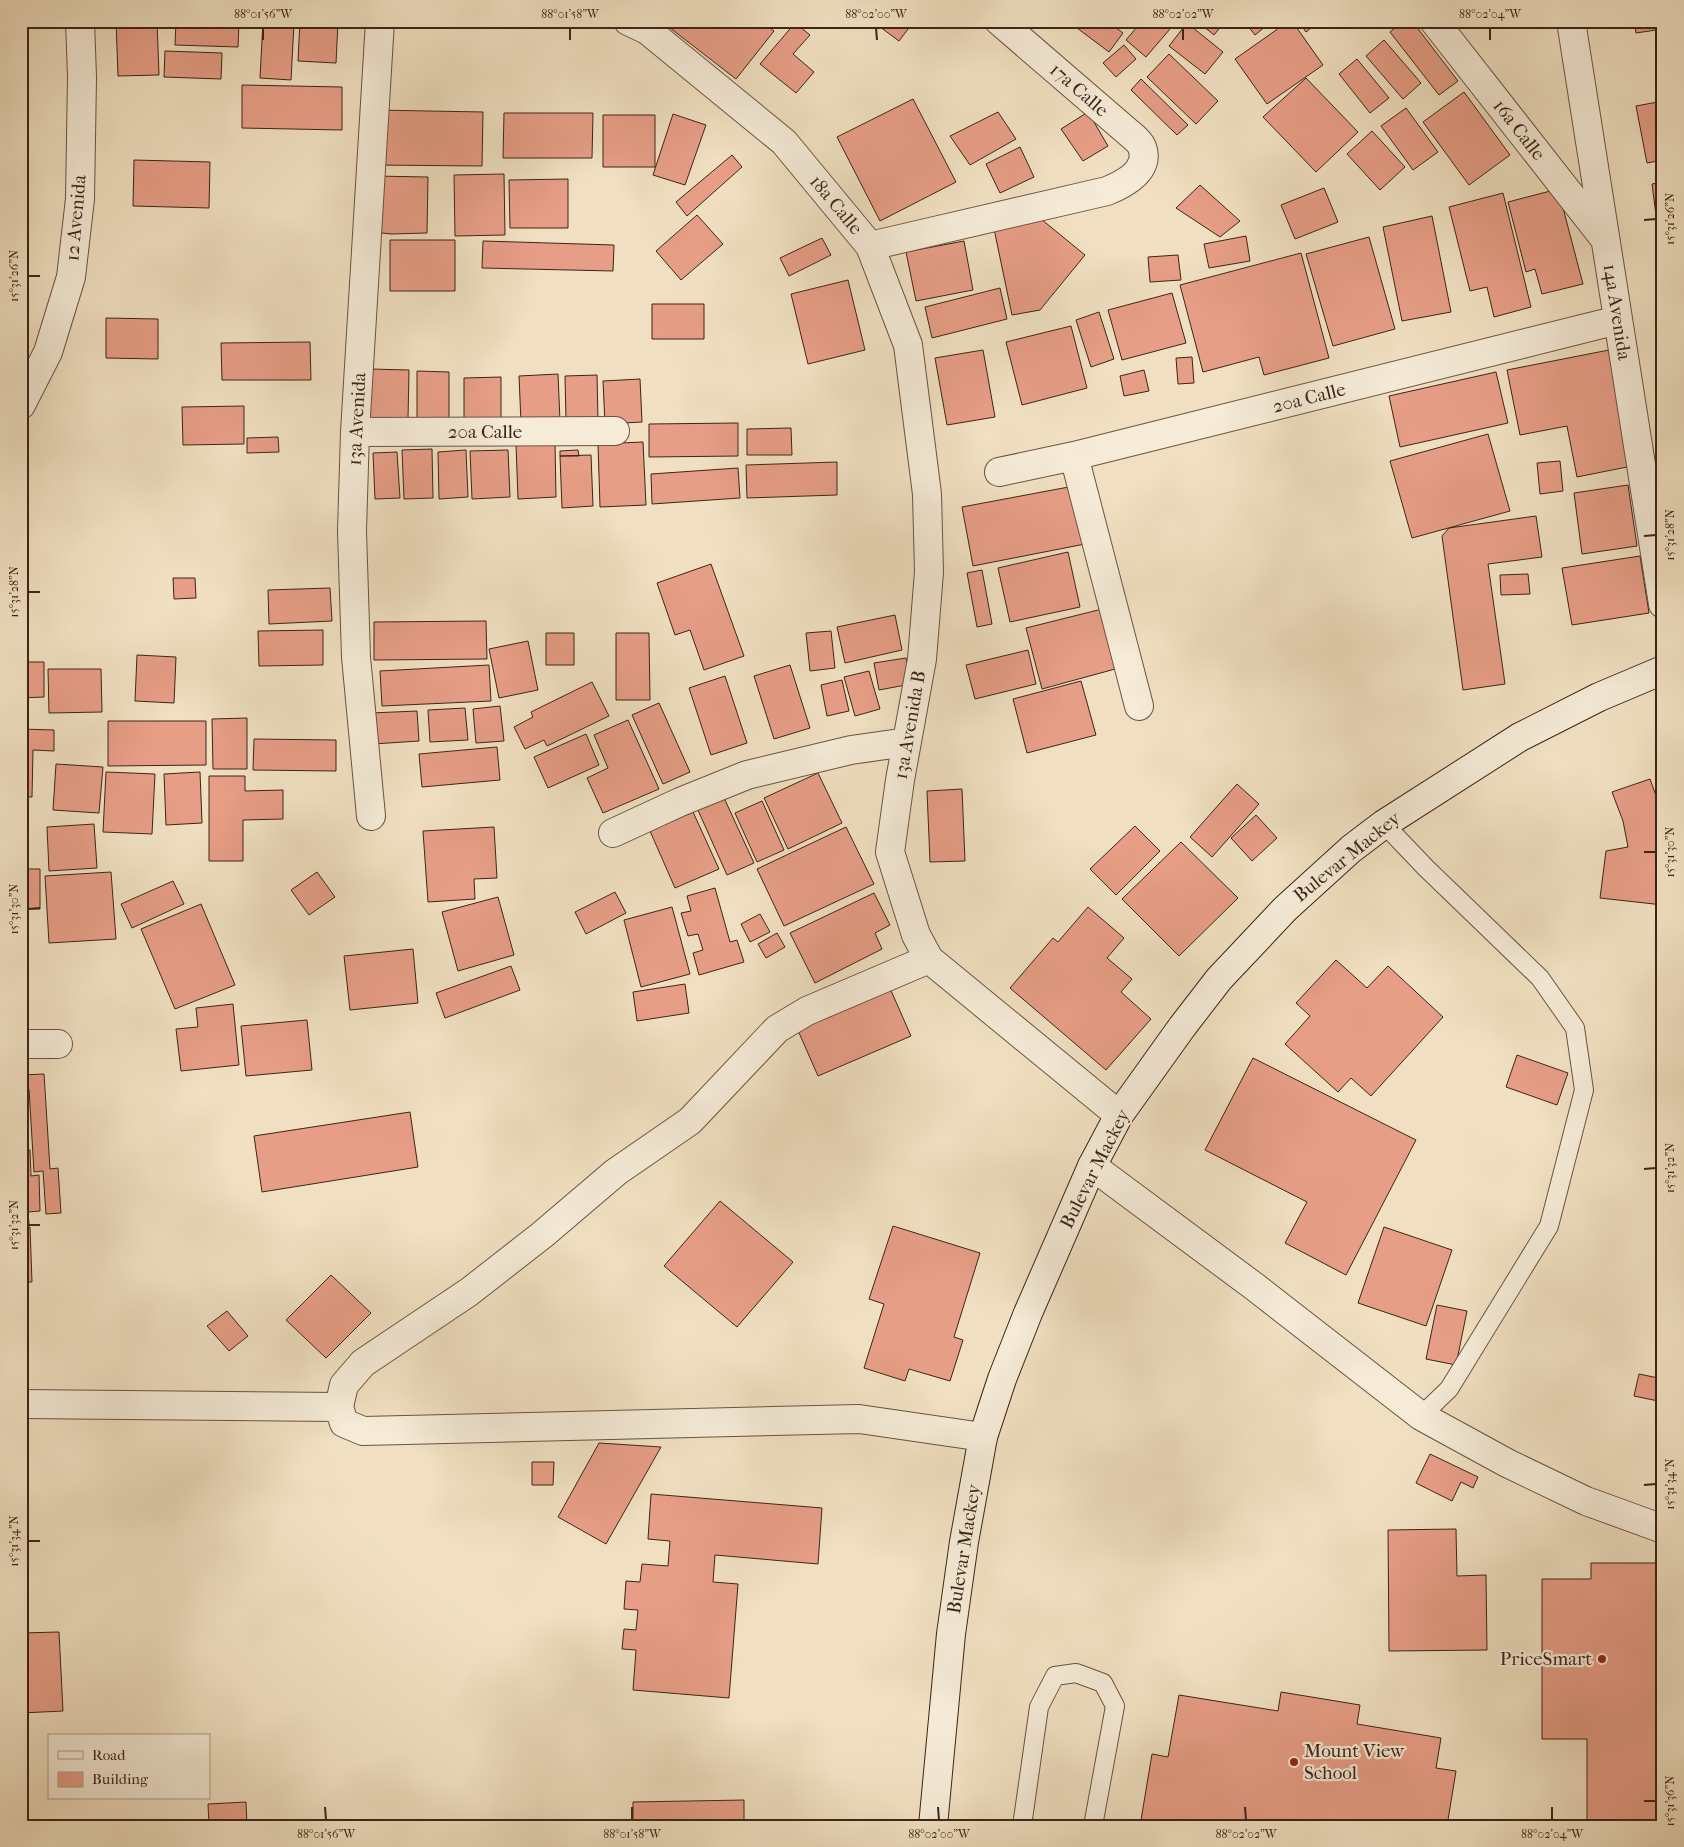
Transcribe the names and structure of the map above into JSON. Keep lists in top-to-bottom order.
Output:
{
  "streets": {
    "street": [
      "17a Calle",
      "16a Calle",
      "18a Calle",
      "12 Avenida",
      "14a Avenida",
      "20a Calle",
      "13a Avenida",
      "13a Avenida B",
      "Bulevar Mackey"
    ]
  },
  "crossings": [
    ["17a Calle", "18a Calle"],
    ["16a Calle", "14a Avenida"],
    ["18a Calle", "13a Avenida B"],
    ["14a Avenida", "20a Calle"],
    ["20a Calle", "13a Avenida"],
    ["13a Avenida B", "Bulevar Mackey"]
  ],
  "places": ["PriceSmart", "Mount View School"],
  "legend": ["Road", "Building"],
  "coordinates": [
    "88°01'56\"W",
    "88°01'58\"W",
    "88°02'00\"W",
    "88°02'02\"W",
    "88°02'04\"W",
    "15°31'26\"N",
    "15°31'28\"N",
    "15°31'30\"N",
    "15°31'32\"N",
    "15°31'34\"N",
    "15°31'36\"N"
  ]
}
